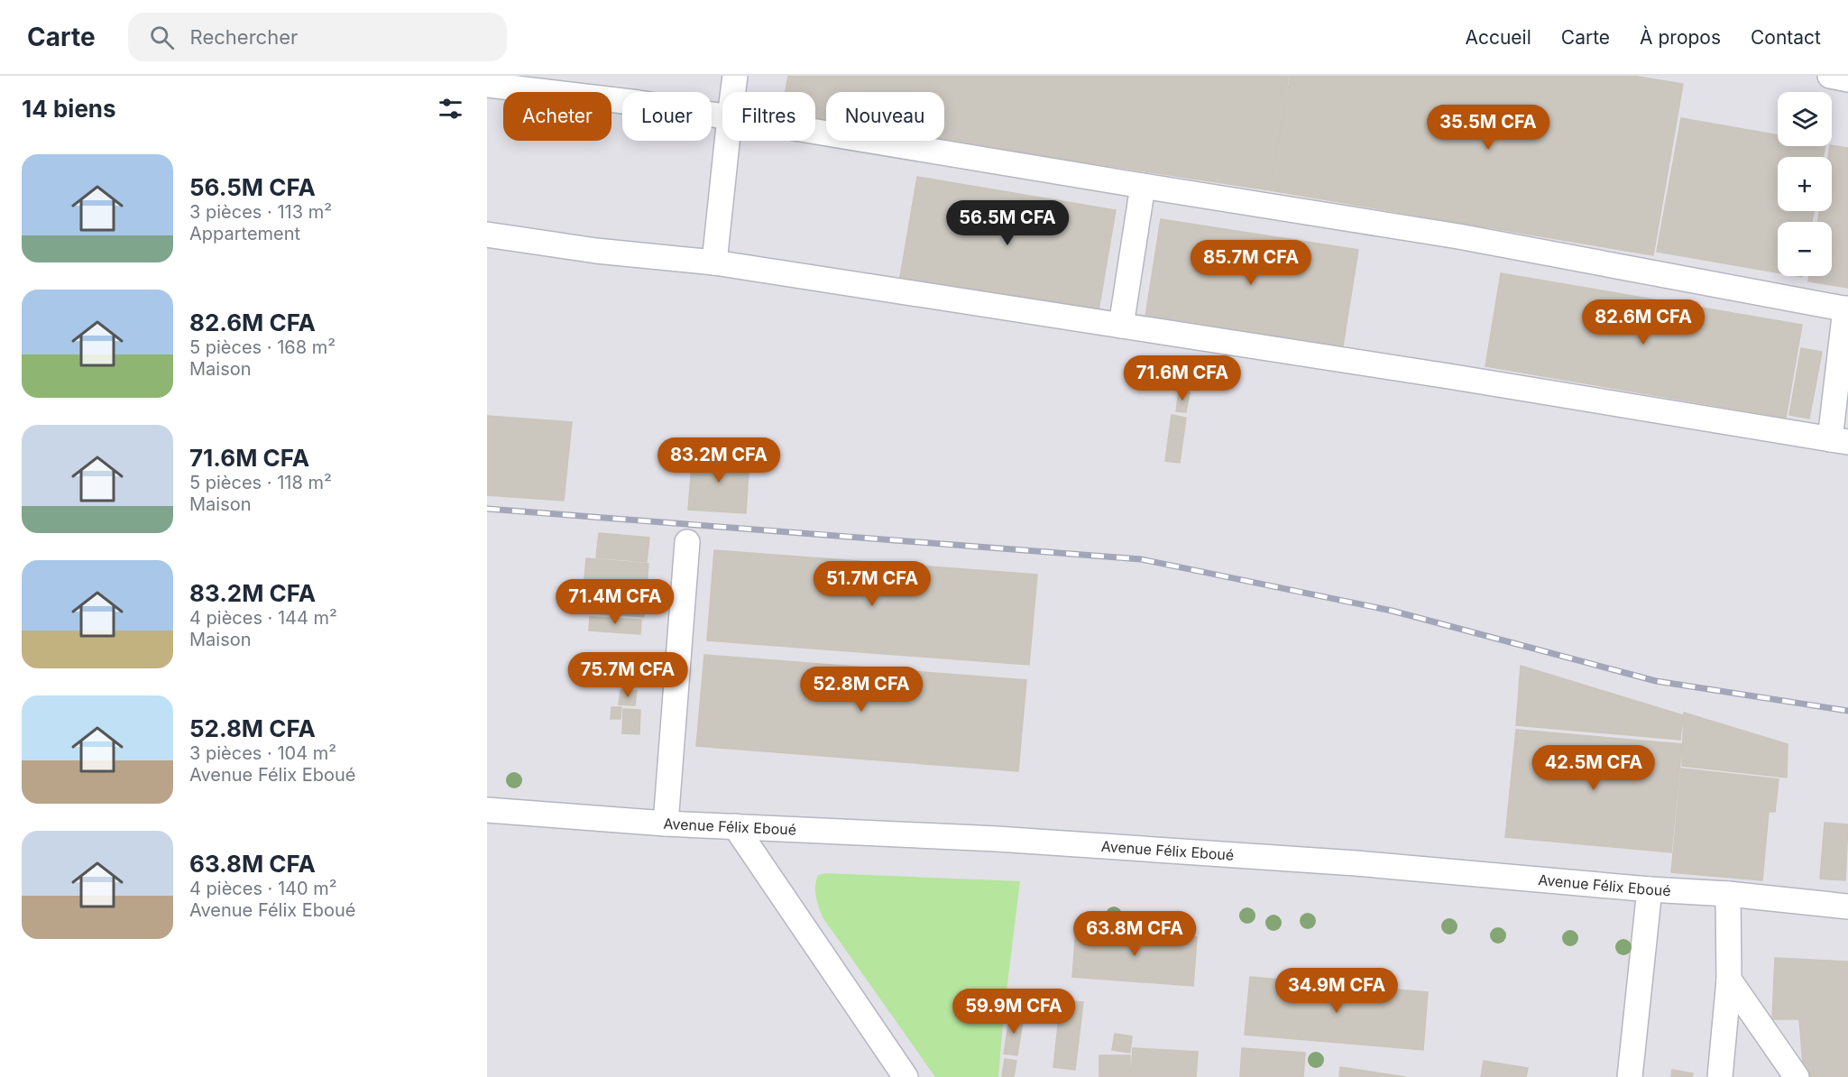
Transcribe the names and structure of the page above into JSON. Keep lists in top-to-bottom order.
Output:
{
  "streets": {
    "street": ["Avenue Félix Eboué"]
  },
  "page": {
    "header": "Carte",
    "search": "Rechercher",
    "nav": [
      "Accueil",
      "Carte",
      "À propos",
      "Contact"
    ],
    "heading": "14 biens",
    "map_buttons": ["+", "−"],
    "chip": [
      "Acheter",
      "Louer",
      "Filtres",
      "Nouveau"
    ],
    "price": [
      "35.5M CFA",
      "56.5M CFA",
      "85.7M CFA",
      "82.6M CFA",
      "71.6M CFA",
      "83.2M CFA",
      "51.7M CFA",
      "71.4M CFA",
      "75.7M CFA",
      "52.8M CFA",
      "42.5M CFA",
      "63.8M CFA",
      "34.9M CFA",
      "59.9M CFA"
    ],
    "list": [
      {
        "name": "56.5M CFA",
        "note": "3 pièces · 113 m² · Appartement"
      },
      {
        "name": "82.6M CFA",
        "note": "5 pièces · 168 m² · Maison"
      },
      {
        "name": "71.6M CFA",
        "note": "5 pièces · 118 m² · Maison"
      },
      {
        "name": "83.2M CFA",
        "note": "4 pièces · 144 m² · Maison"
      },
      {
        "name": "52.8M CFA",
        "note": "3 pièces · 104 m² · Avenue Félix Eboué"
      },
      {
        "name": "63.8M CFA",
        "note": "4 pièces · 140 m² · Avenue Félix Eboué"
      }
    ]
  }
}
